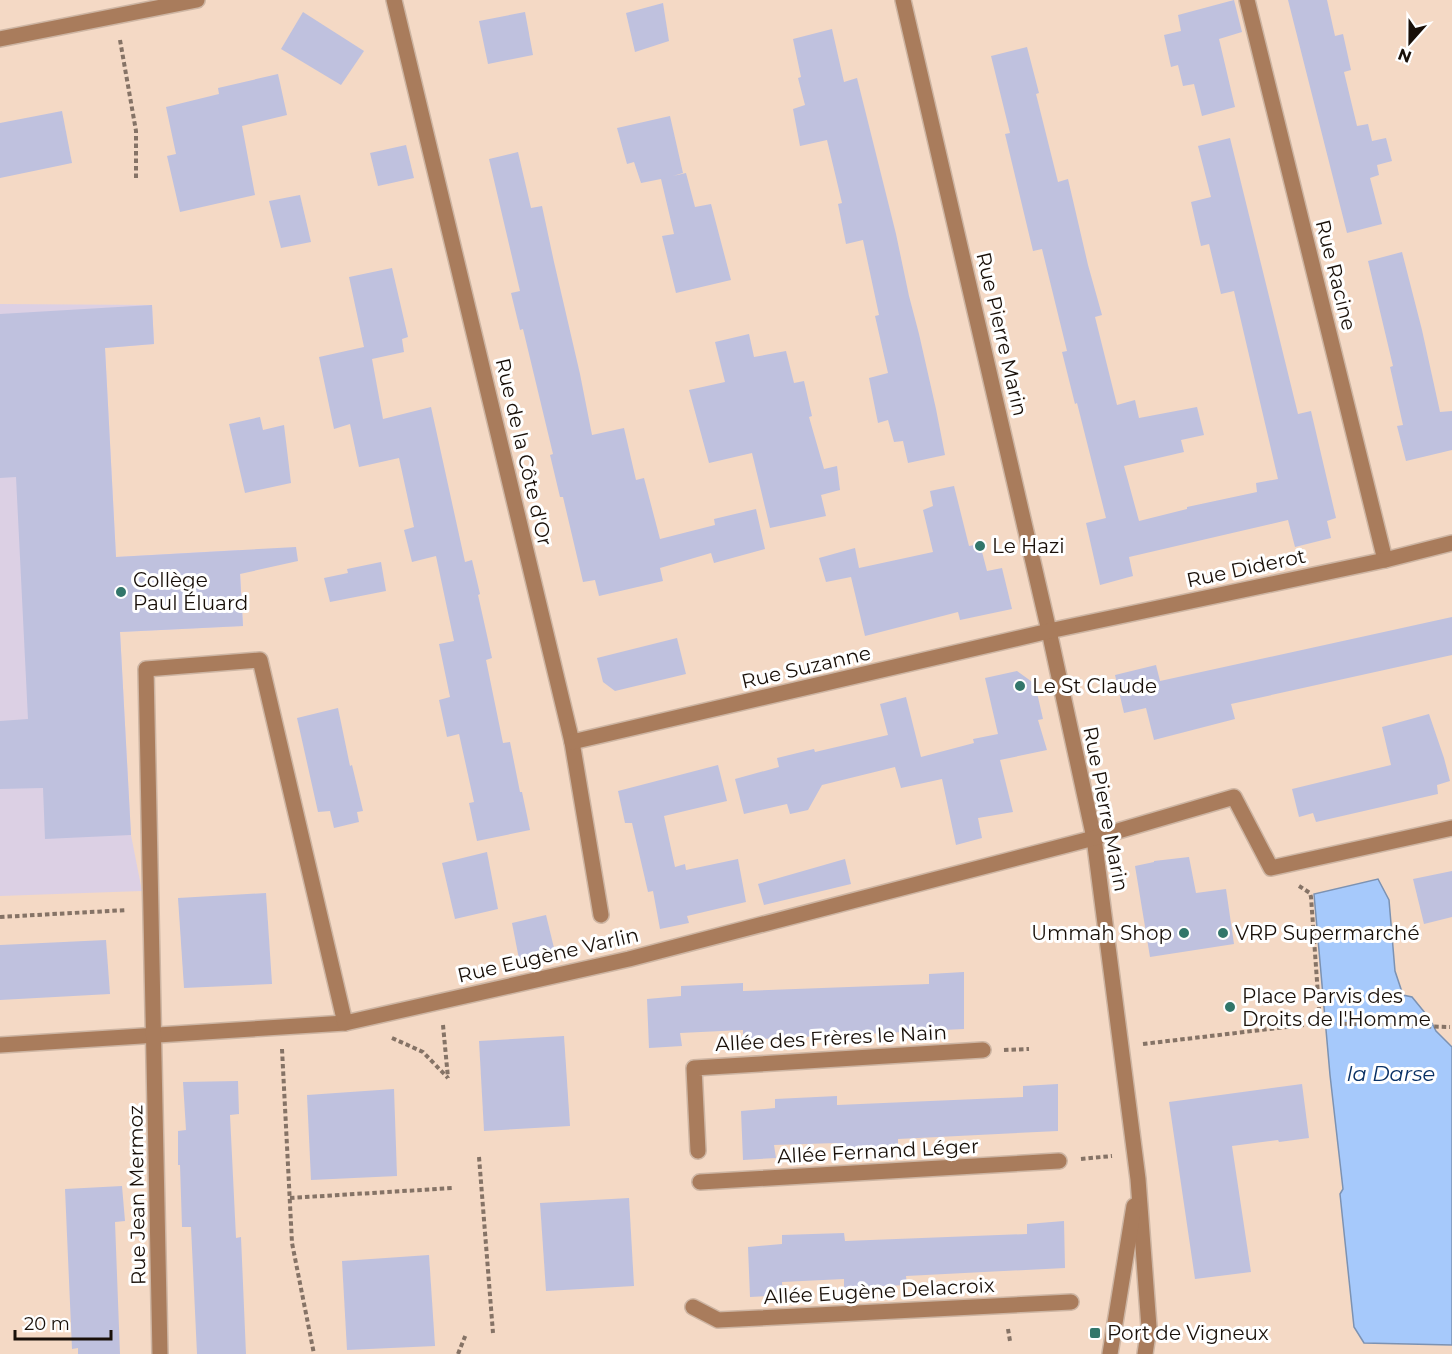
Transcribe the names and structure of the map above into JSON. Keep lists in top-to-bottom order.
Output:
{
  "streets": {
    "street": [
      "Rue Racine",
      "Rue Pierre Marin",
      "Rue de la Côte d'Or",
      "Rue Diderot",
      "Rue Suzanne",
      "Rue Eugène Varlin",
      "Allée des Frères le Nain",
      "Allée Fernand Léger",
      "Rue Jean Mermoz",
      "Allée Eugène Delacroix"
    ]
  },
  "crossings": [
    ["Rue Racine", "Rue Diderot"],
    ["Rue Pierre Marin", "Rue Diderot"],
    ["Rue Pierre Marin", "Rue Suzanne"],
    ["Rue Pierre Marin", "Rue Eugène Varlin"],
    ["Rue de la Côte d'Or", "Rue Suzanne"],
    ["Rue Diderot", "Rue Suzanne"],
    ["Rue Eugène Varlin", "Rue Jean Mermoz"]
  ],
  "water": ["la Darse"],
  "places": {
    "other": [
      "Le Hazi",
      "Collège Paul Éluard",
      "Le St Claude",
      "Ummah Shop",
      "VRP Supermarché",
      "Place Parvis des Droits de l'Homme"
    ],
    "transit": ["Port de Vigneux"]
  },
  "scale_bar": "20 m",
  "north": "bottom"
}
